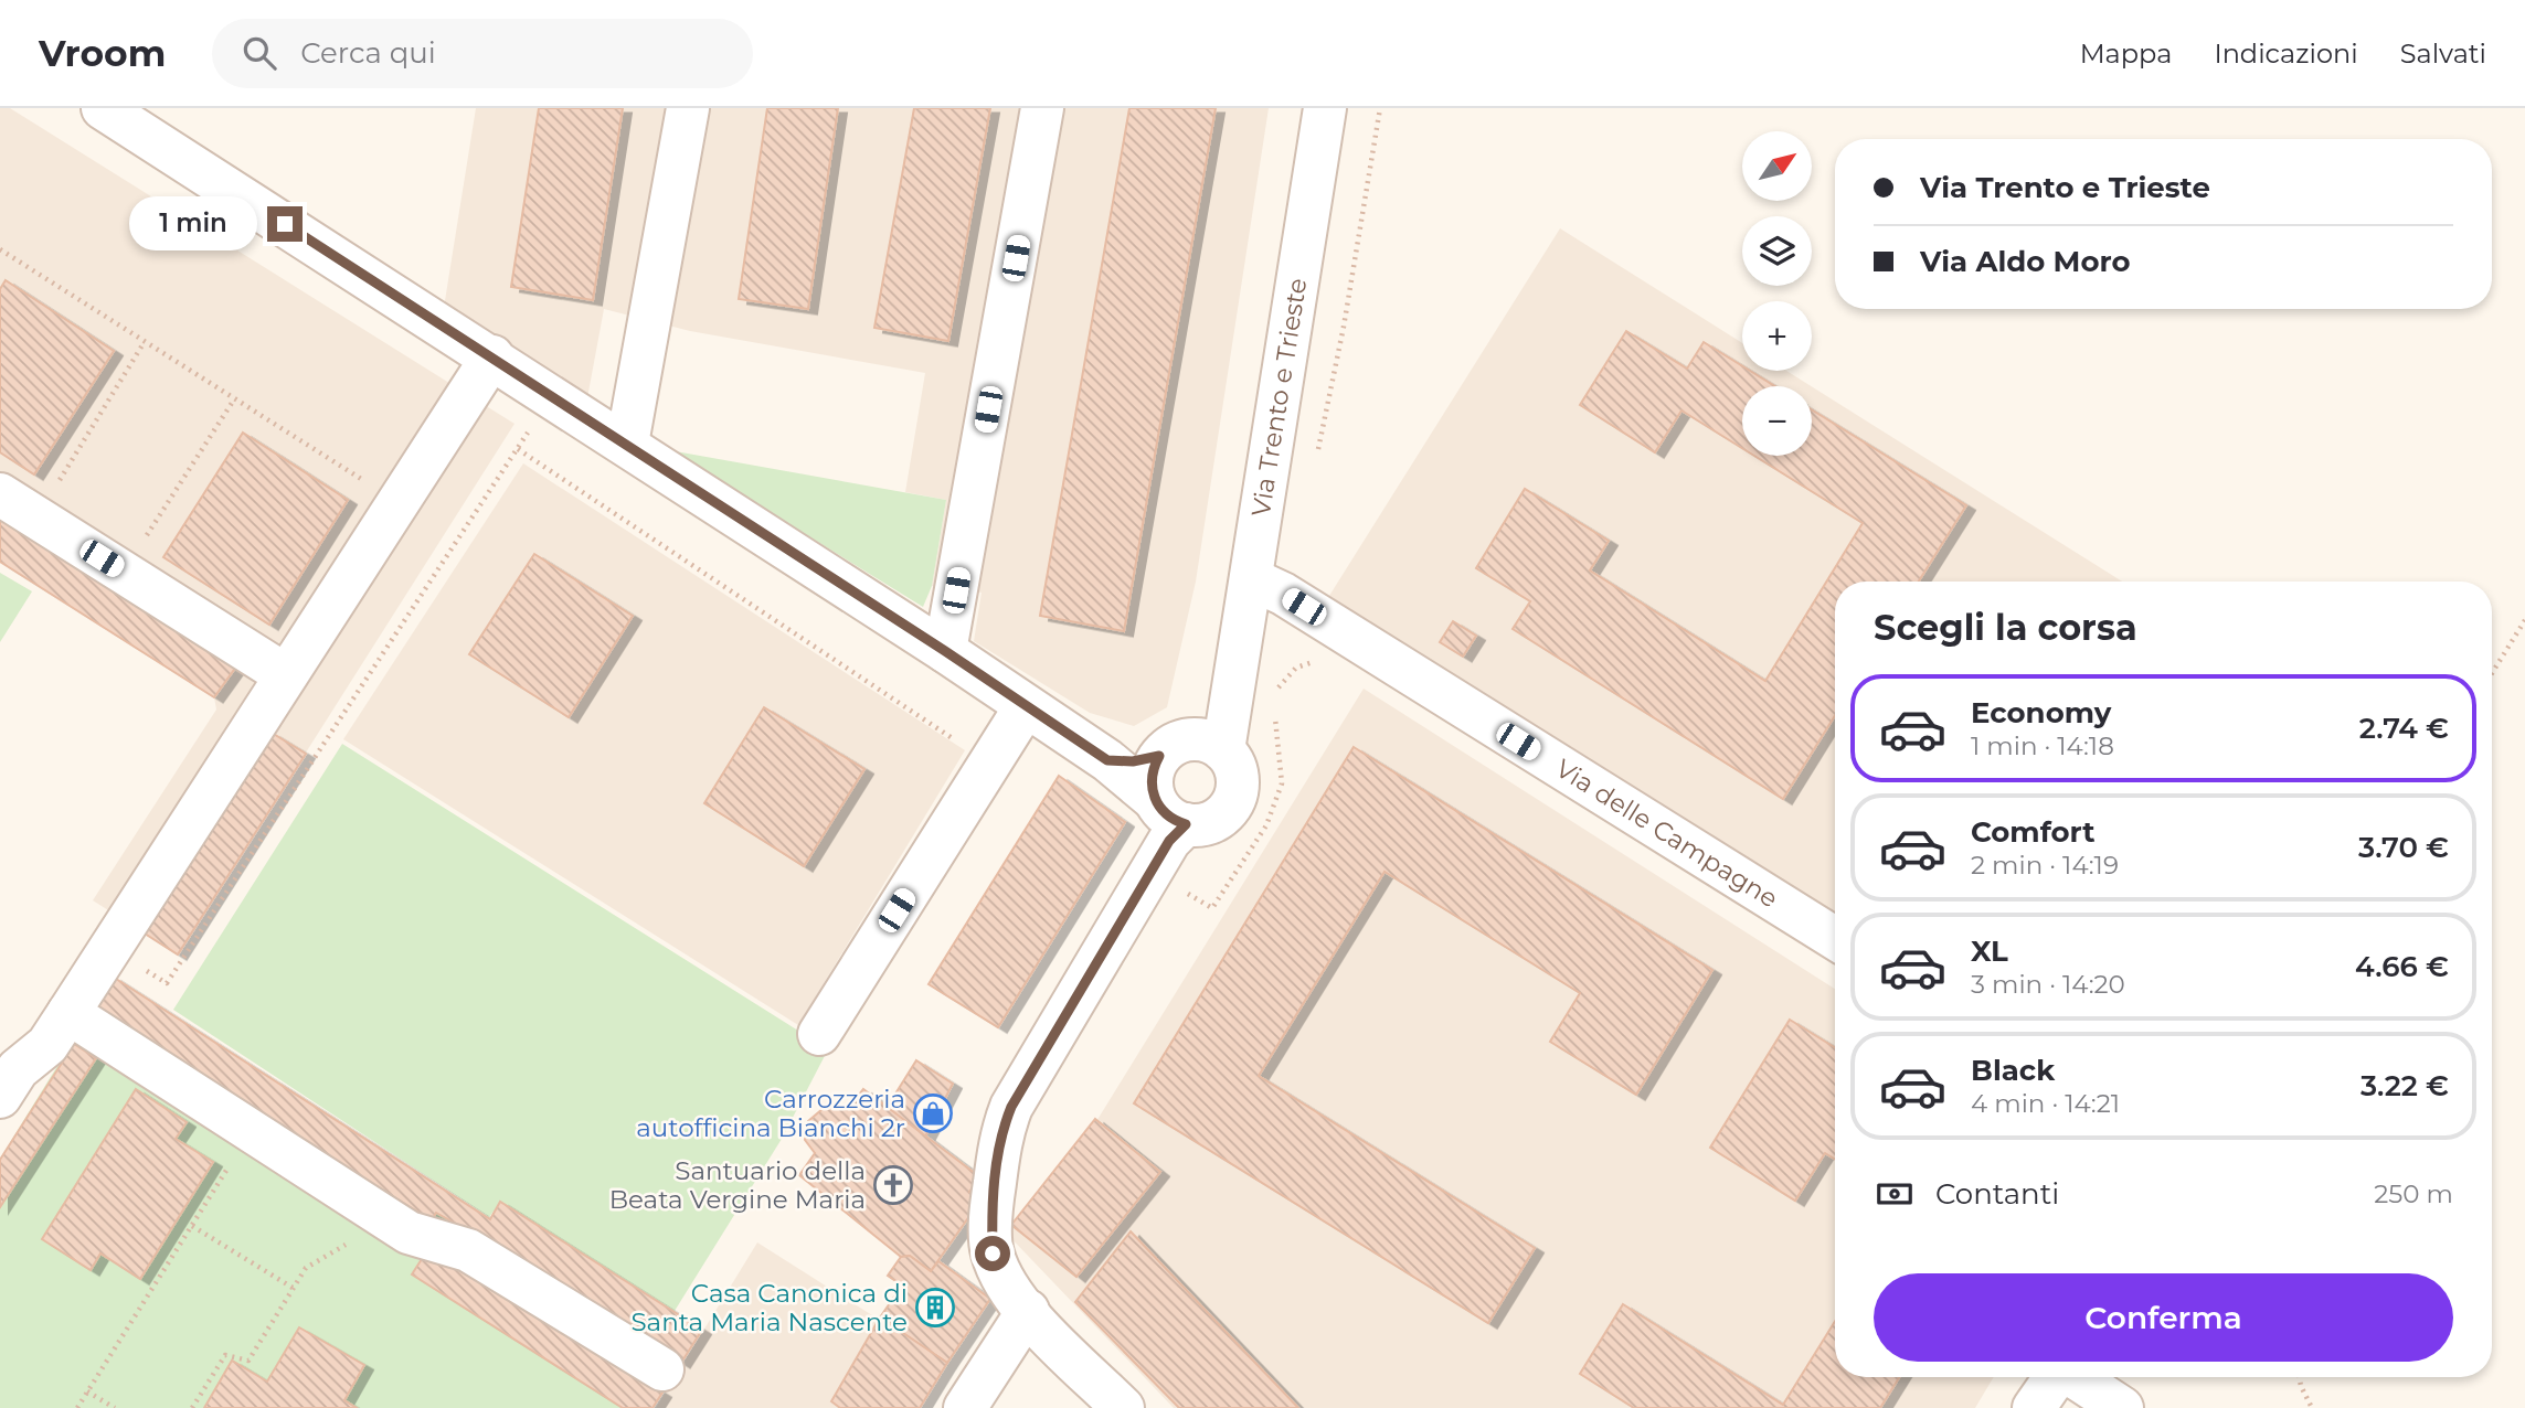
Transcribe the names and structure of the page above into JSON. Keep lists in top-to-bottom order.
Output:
{
  "streets": {
    "street": ["Via Trento e Trieste", "Via delle Campagne"]
  },
  "crossings": [
    ["Via Trento e Trieste", "Via delle Campagne"]
  ],
  "places": {
    "shop": ["Carrozzeria autofficina Bianchi 2r"],
    "church": ["Santuario della Beata Vergine Maria"],
    "building": ["Casa Canonica di Santa Maria Nascente"]
  },
  "north": "top right",
  "page": {
    "header": "Vroom",
    "search": "Cerca qui",
    "nav": ["Mappa", "Indicazioni", "Salvati"],
    "map_buttons": ["+", "−"],
    "banner": ["Via Trento e Trieste", "Via Aldo Moro"],
    "bubble": "1 min",
    "heading": "Scegli la corsa",
    "list": [
      {
        "name": "Economy",
        "note": "1 min · 14:18",
        "value": "2.74 €"
      },
      {
        "name": "Comfort",
        "note": "2 min · 14:19",
        "value": "3.70 €"
      },
      {
        "name": "XL",
        "note": "3 min · 14:20",
        "value": "4.66 €"
      },
      {
        "name": "Black",
        "note": "4 min · 14:21",
        "value": "3.22 €"
      }
    ],
    "pay": ["Contanti", "250 m"],
    "buttons": "Conferma"
  }
}
